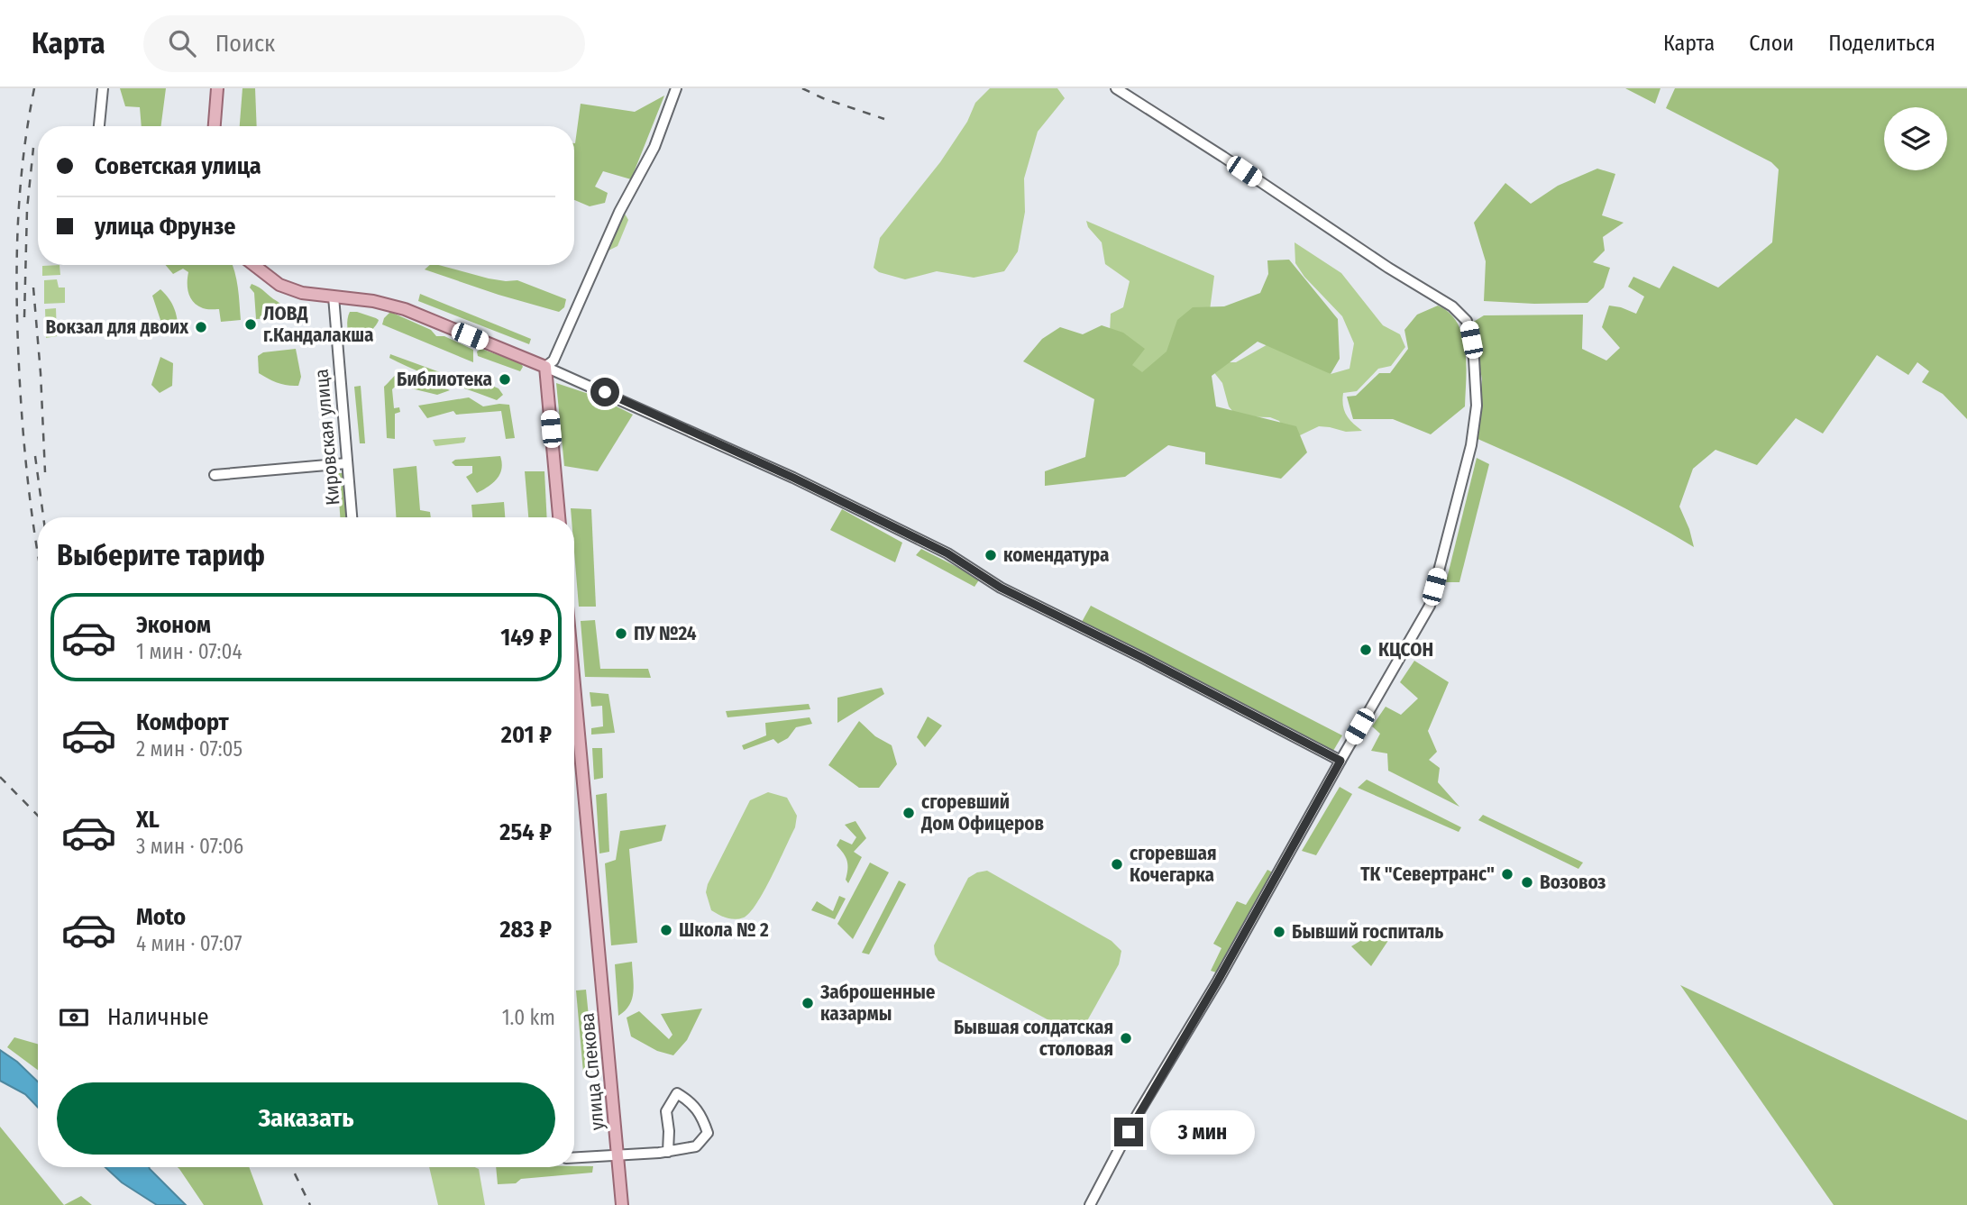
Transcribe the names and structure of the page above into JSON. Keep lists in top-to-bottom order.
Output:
{
  "streets": {
    "main road": ["улица Спекова"],
    "street": ["Кировская улица"]
  },
  "places": [
    "ЛОВД г.Кандалакша",
    "Вокзал для двоих",
    "Библиотека",
    "комендатура",
    "ПУ №24",
    "КЦСОН",
    "сгоревший Дом Офицеров",
    "сгоревшая Кочегарка",
    "ТК \"Севертранс\"",
    "Возовоз",
    "Школа № 2",
    "Бывший госпиталь",
    "Заброшенные казармы",
    "Бывшая солдатская столовая"
  ],
  "page": {
    "header": "Карта",
    "search": "Поиск",
    "nav": ["Карта", "Слои", "Поделиться"],
    "banner": ["Советская улица", "улица Фрунзе"],
    "heading": "Выберите тариф",
    "list": [
      {
        "name": "Эконом",
        "note": "1 мин · 07:04",
        "value": "149 ₽"
      },
      {
        "name": "Комфорт",
        "note": "2 мин · 07:05",
        "value": "201 ₽"
      },
      {
        "name": "XL",
        "note": "3 мин · 07:06",
        "value": "254 ₽"
      },
      {
        "name": "Moto",
        "note": "4 мин · 07:07",
        "value": "283 ₽"
      }
    ],
    "pay": ["Наличные", "1.0 km"],
    "buttons": "Заказать",
    "bubble": "3 мин"
  }
}
